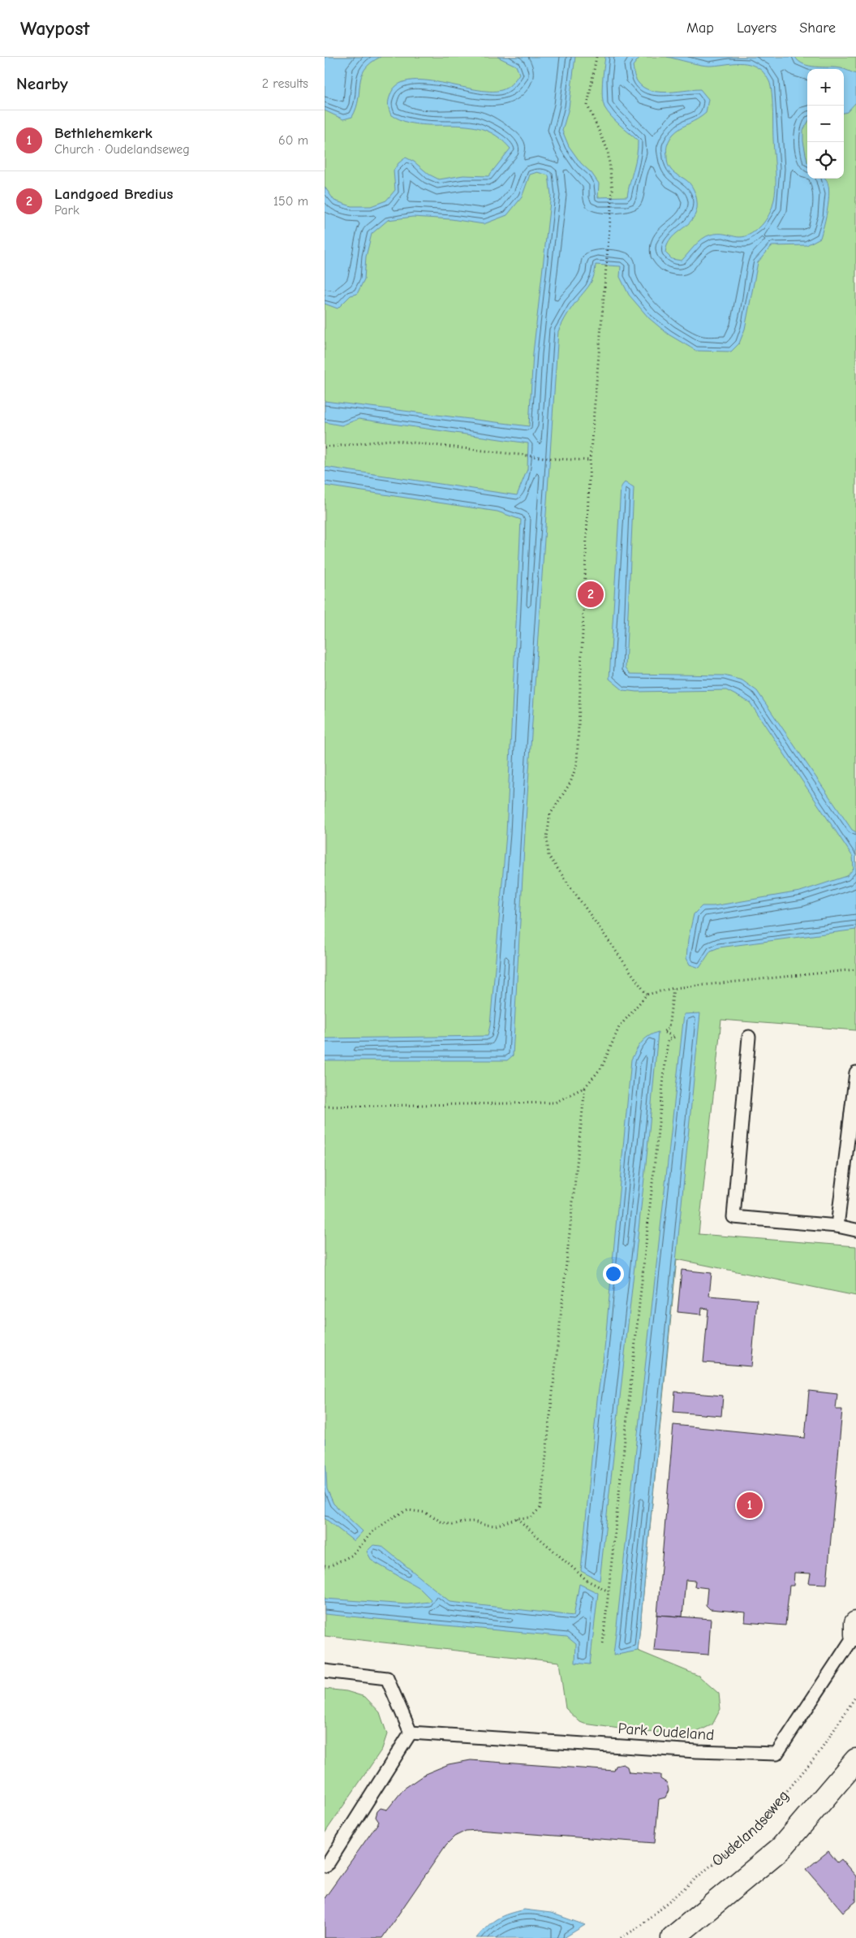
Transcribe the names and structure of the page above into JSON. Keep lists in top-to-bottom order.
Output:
{
  "streets": {
    "main road": ["Oudelandseweg"],
    "lane": ["Park Oudeland"]
  },
  "page": {
    "header": "Waypost",
    "nav": ["Map", "Layers", "Share"],
    "heading": ["Nearby", "2 results"],
    "map_buttons": ["+", "−"],
    "list": [
      {
        "mark": "1",
        "name": "Bethlehemkerk",
        "note": "Church · Oudelandseweg",
        "value": "60 m"
      },
      {
        "mark": "2",
        "name": "Landgoed Bredius",
        "note": "Park",
        "value": "150 m"
      }
    ],
    "pins": ["2", "1"]
  }
}
